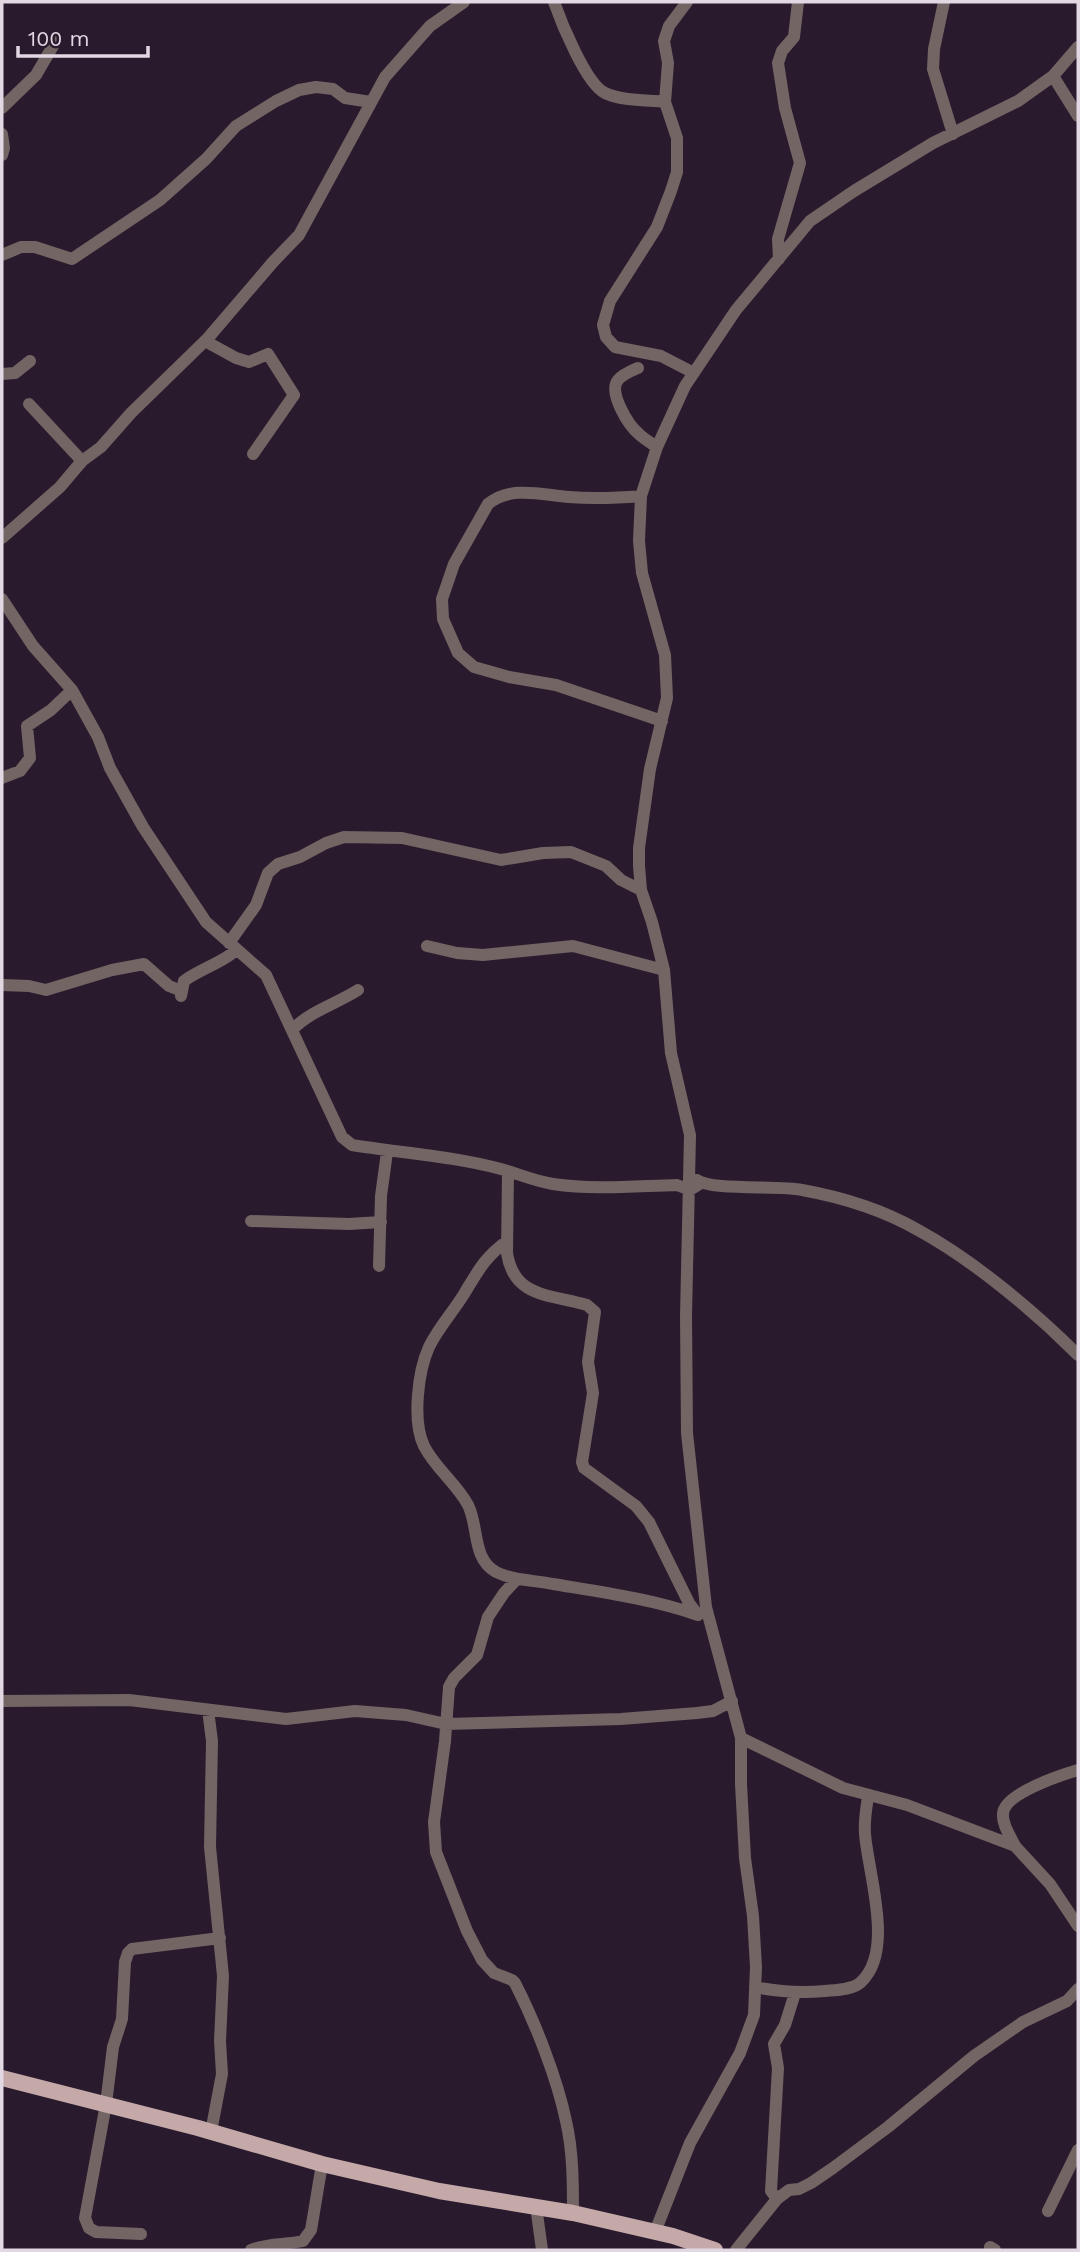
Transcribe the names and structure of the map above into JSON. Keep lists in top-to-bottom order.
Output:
{
  "scale_bar": "100 m"
}
